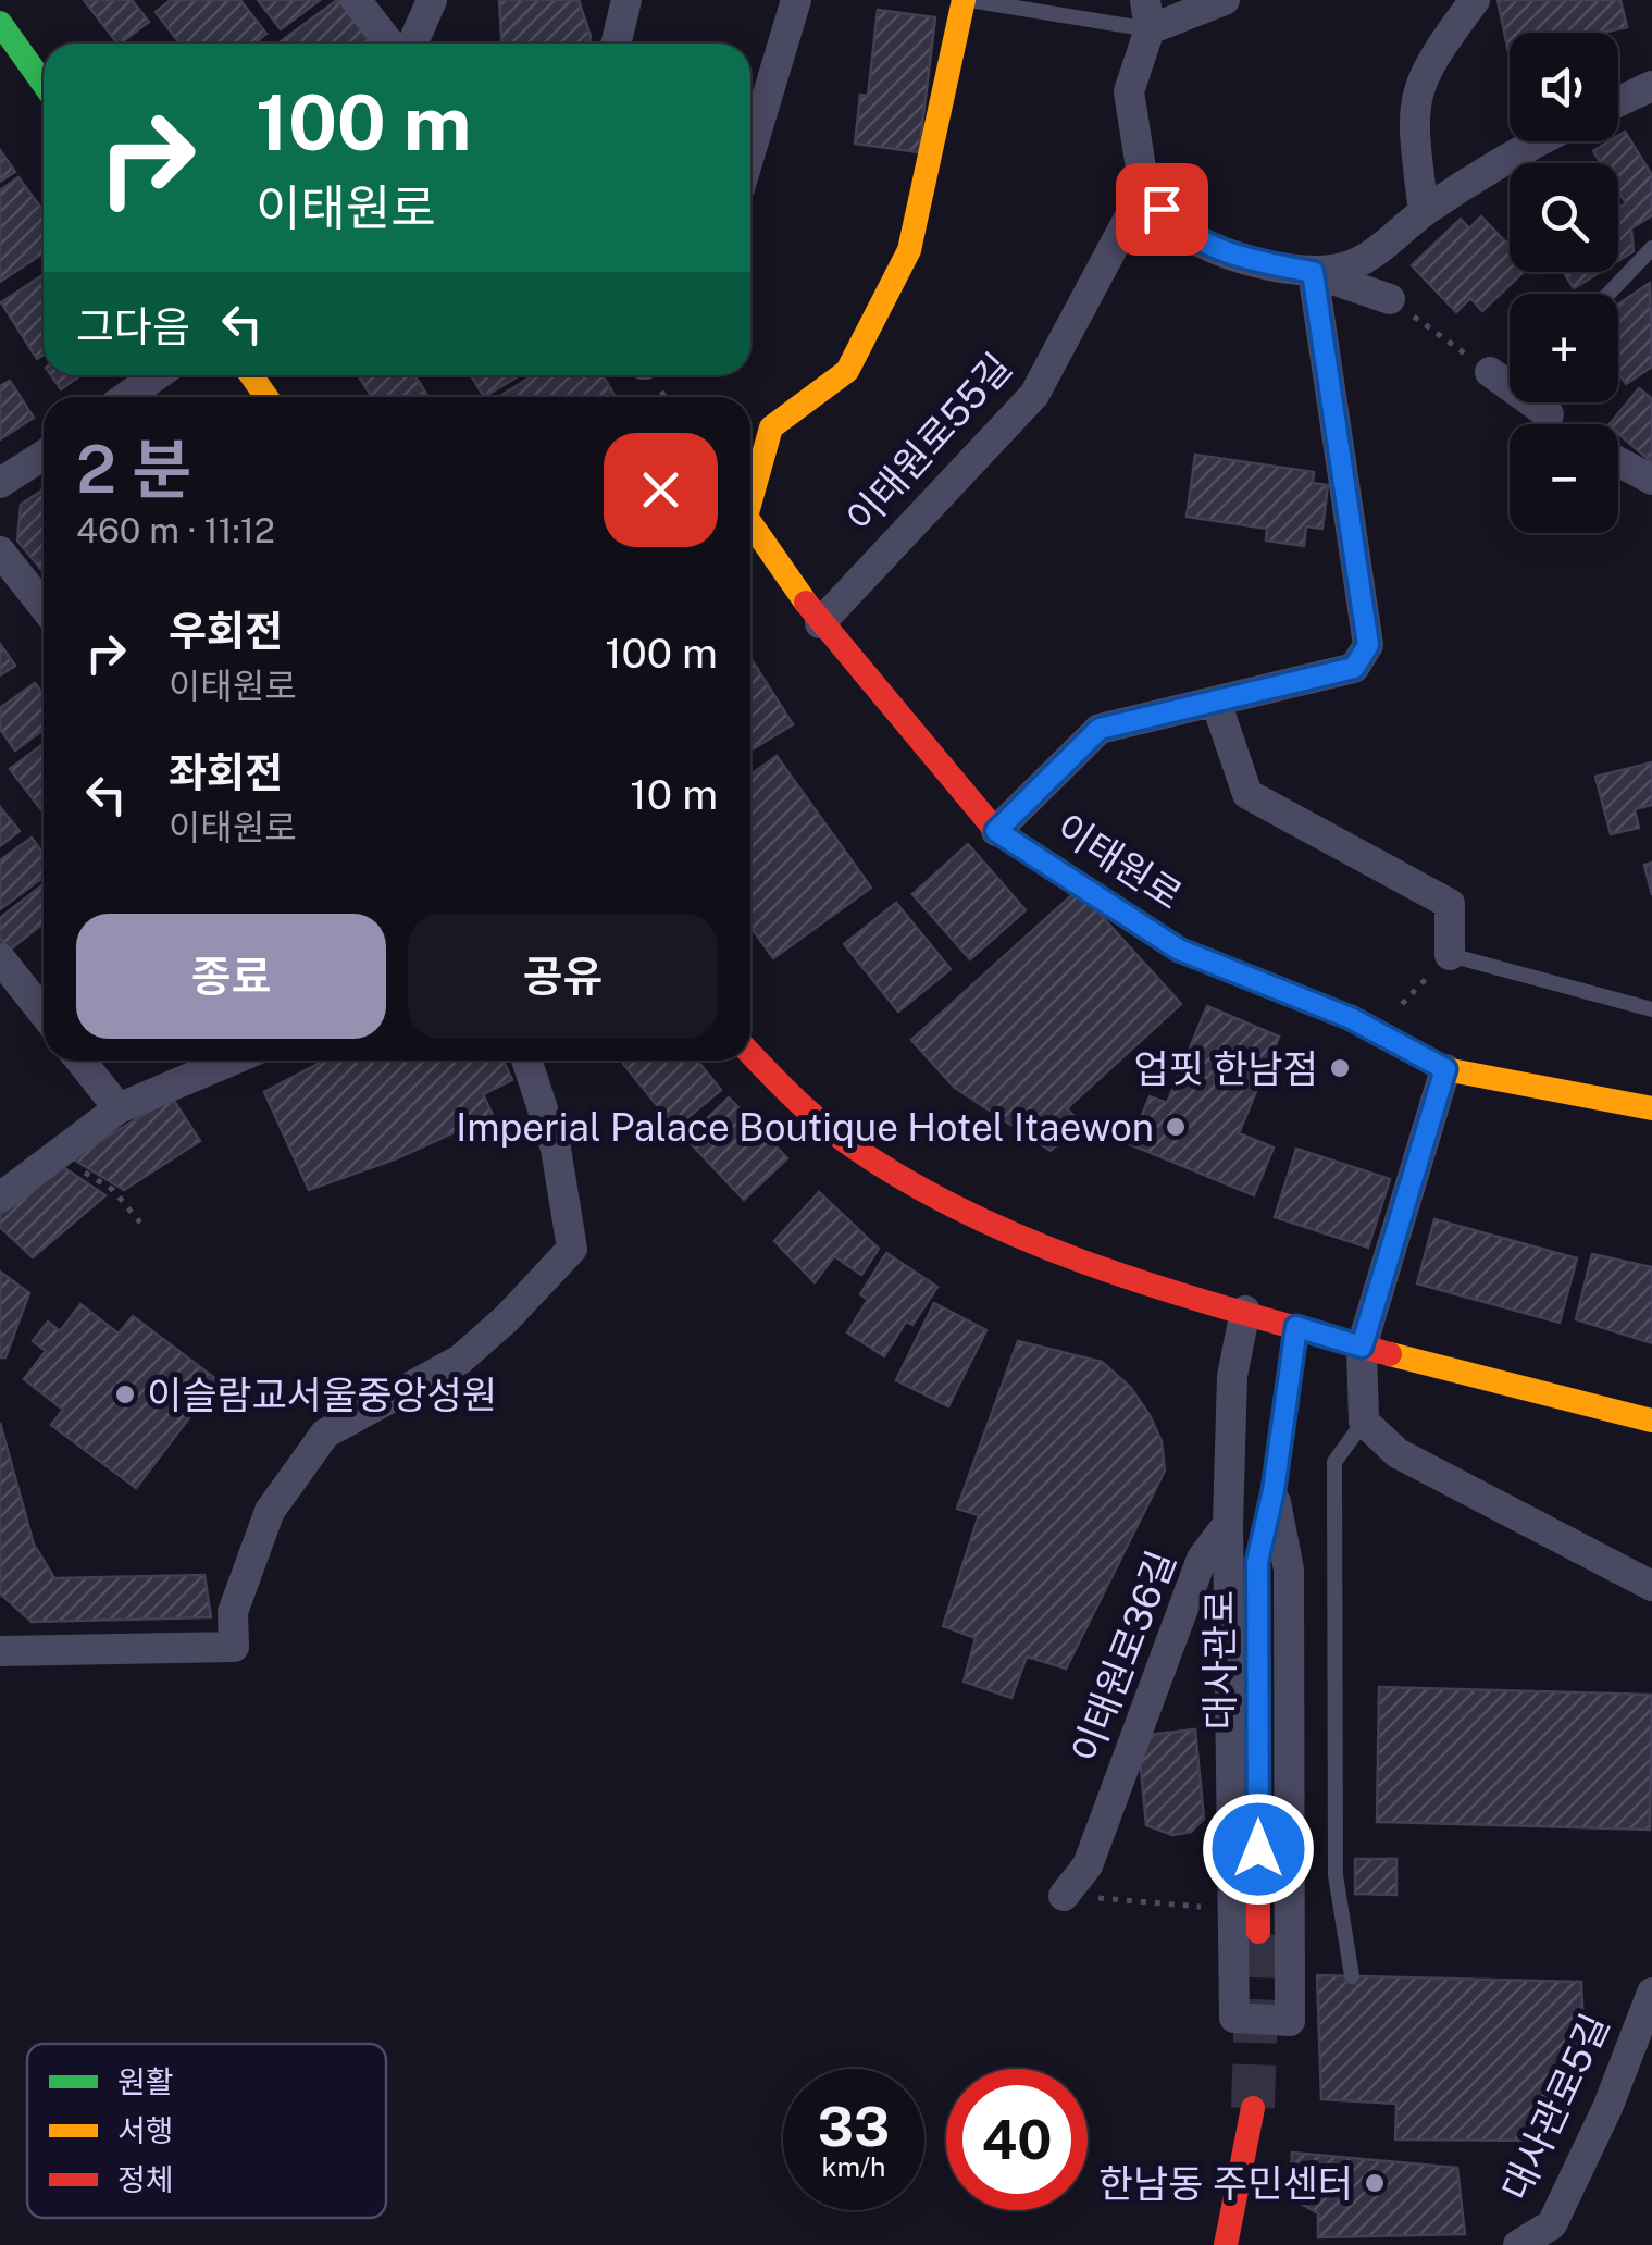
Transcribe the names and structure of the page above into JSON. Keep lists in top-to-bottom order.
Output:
{
  "streets": {
    "street": [
      "이태원로55길",
      "이태원로",
      "이태원로36길",
      "대사관로",
      "대사관로5길"
    ]
  },
  "crossings": [
    ["이태원로55길", "이태원로"]
  ],
  "places": [
    "업핏 한남점",
    "Imperial Palace Boutique Hotel Itaewon",
    "이슬람교서울중앙성원",
    "한남동 주민센터"
  ],
  "legend": ["원활", "서행", "정체"],
  "page": {
    "map_buttons": ["+", "−"],
    "turn": ["100 m", "이태원로"],
    "then": "그다음",
    "heading": ["2 분", "460 m · 11:12"],
    "list": [
      {
        "name": "우회전",
        "note": "이태원로",
        "value": "100 m"
      },
      {
        "name": "좌회전",
        "note": "이태원로",
        "value": "10 m"
      }
    ],
    "buttons": ["종료", "공유"],
    "speed": "33 km/h",
    "limit": "40"
  }
}
